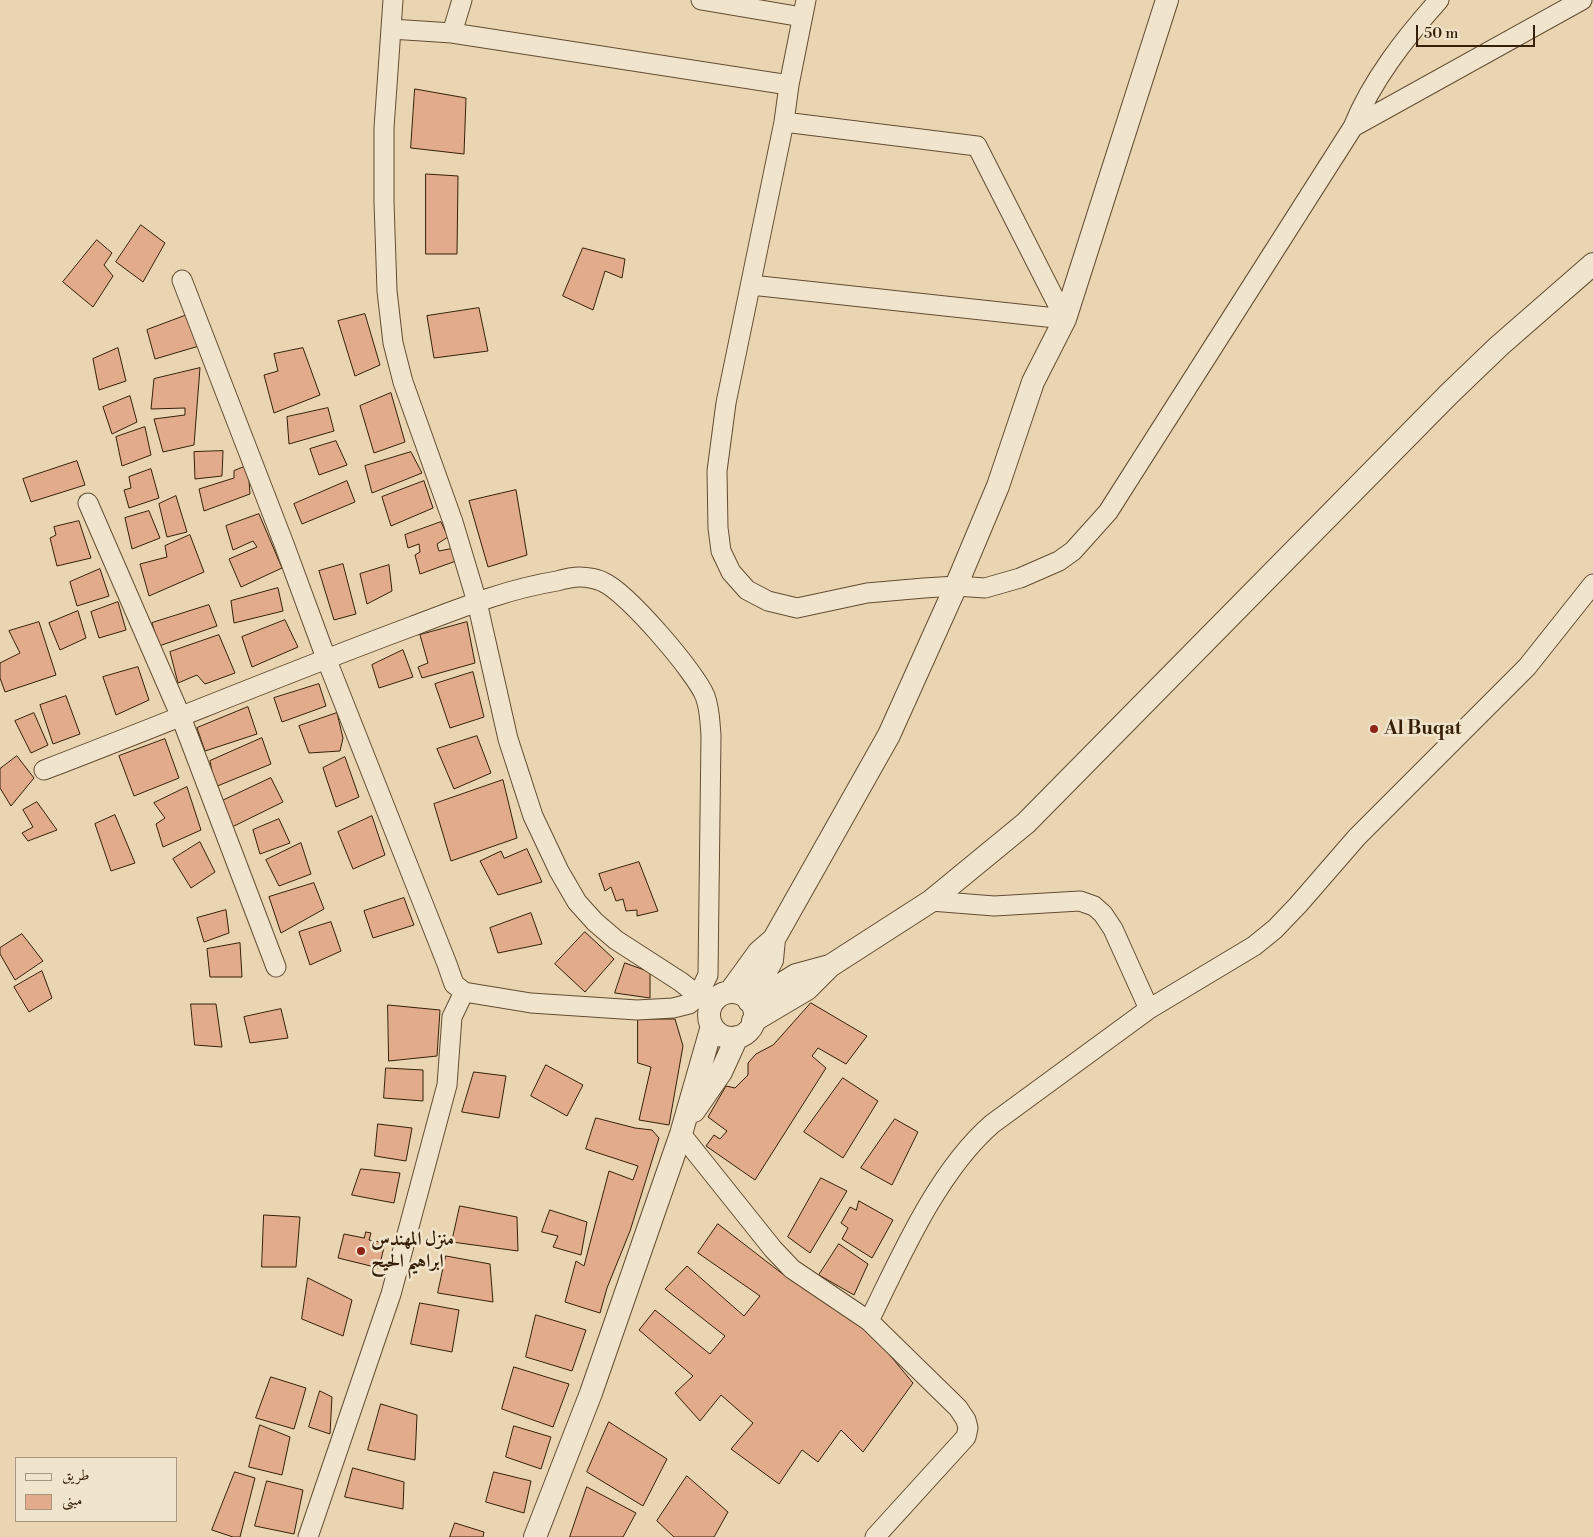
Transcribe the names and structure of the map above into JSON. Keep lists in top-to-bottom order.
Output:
{
  "places": ["Al Buqat", "منزل المهندس ابراهيم الحيح"],
  "legend": ["طريق", "مبنى"],
  "scale_bar": "50 m"
}
